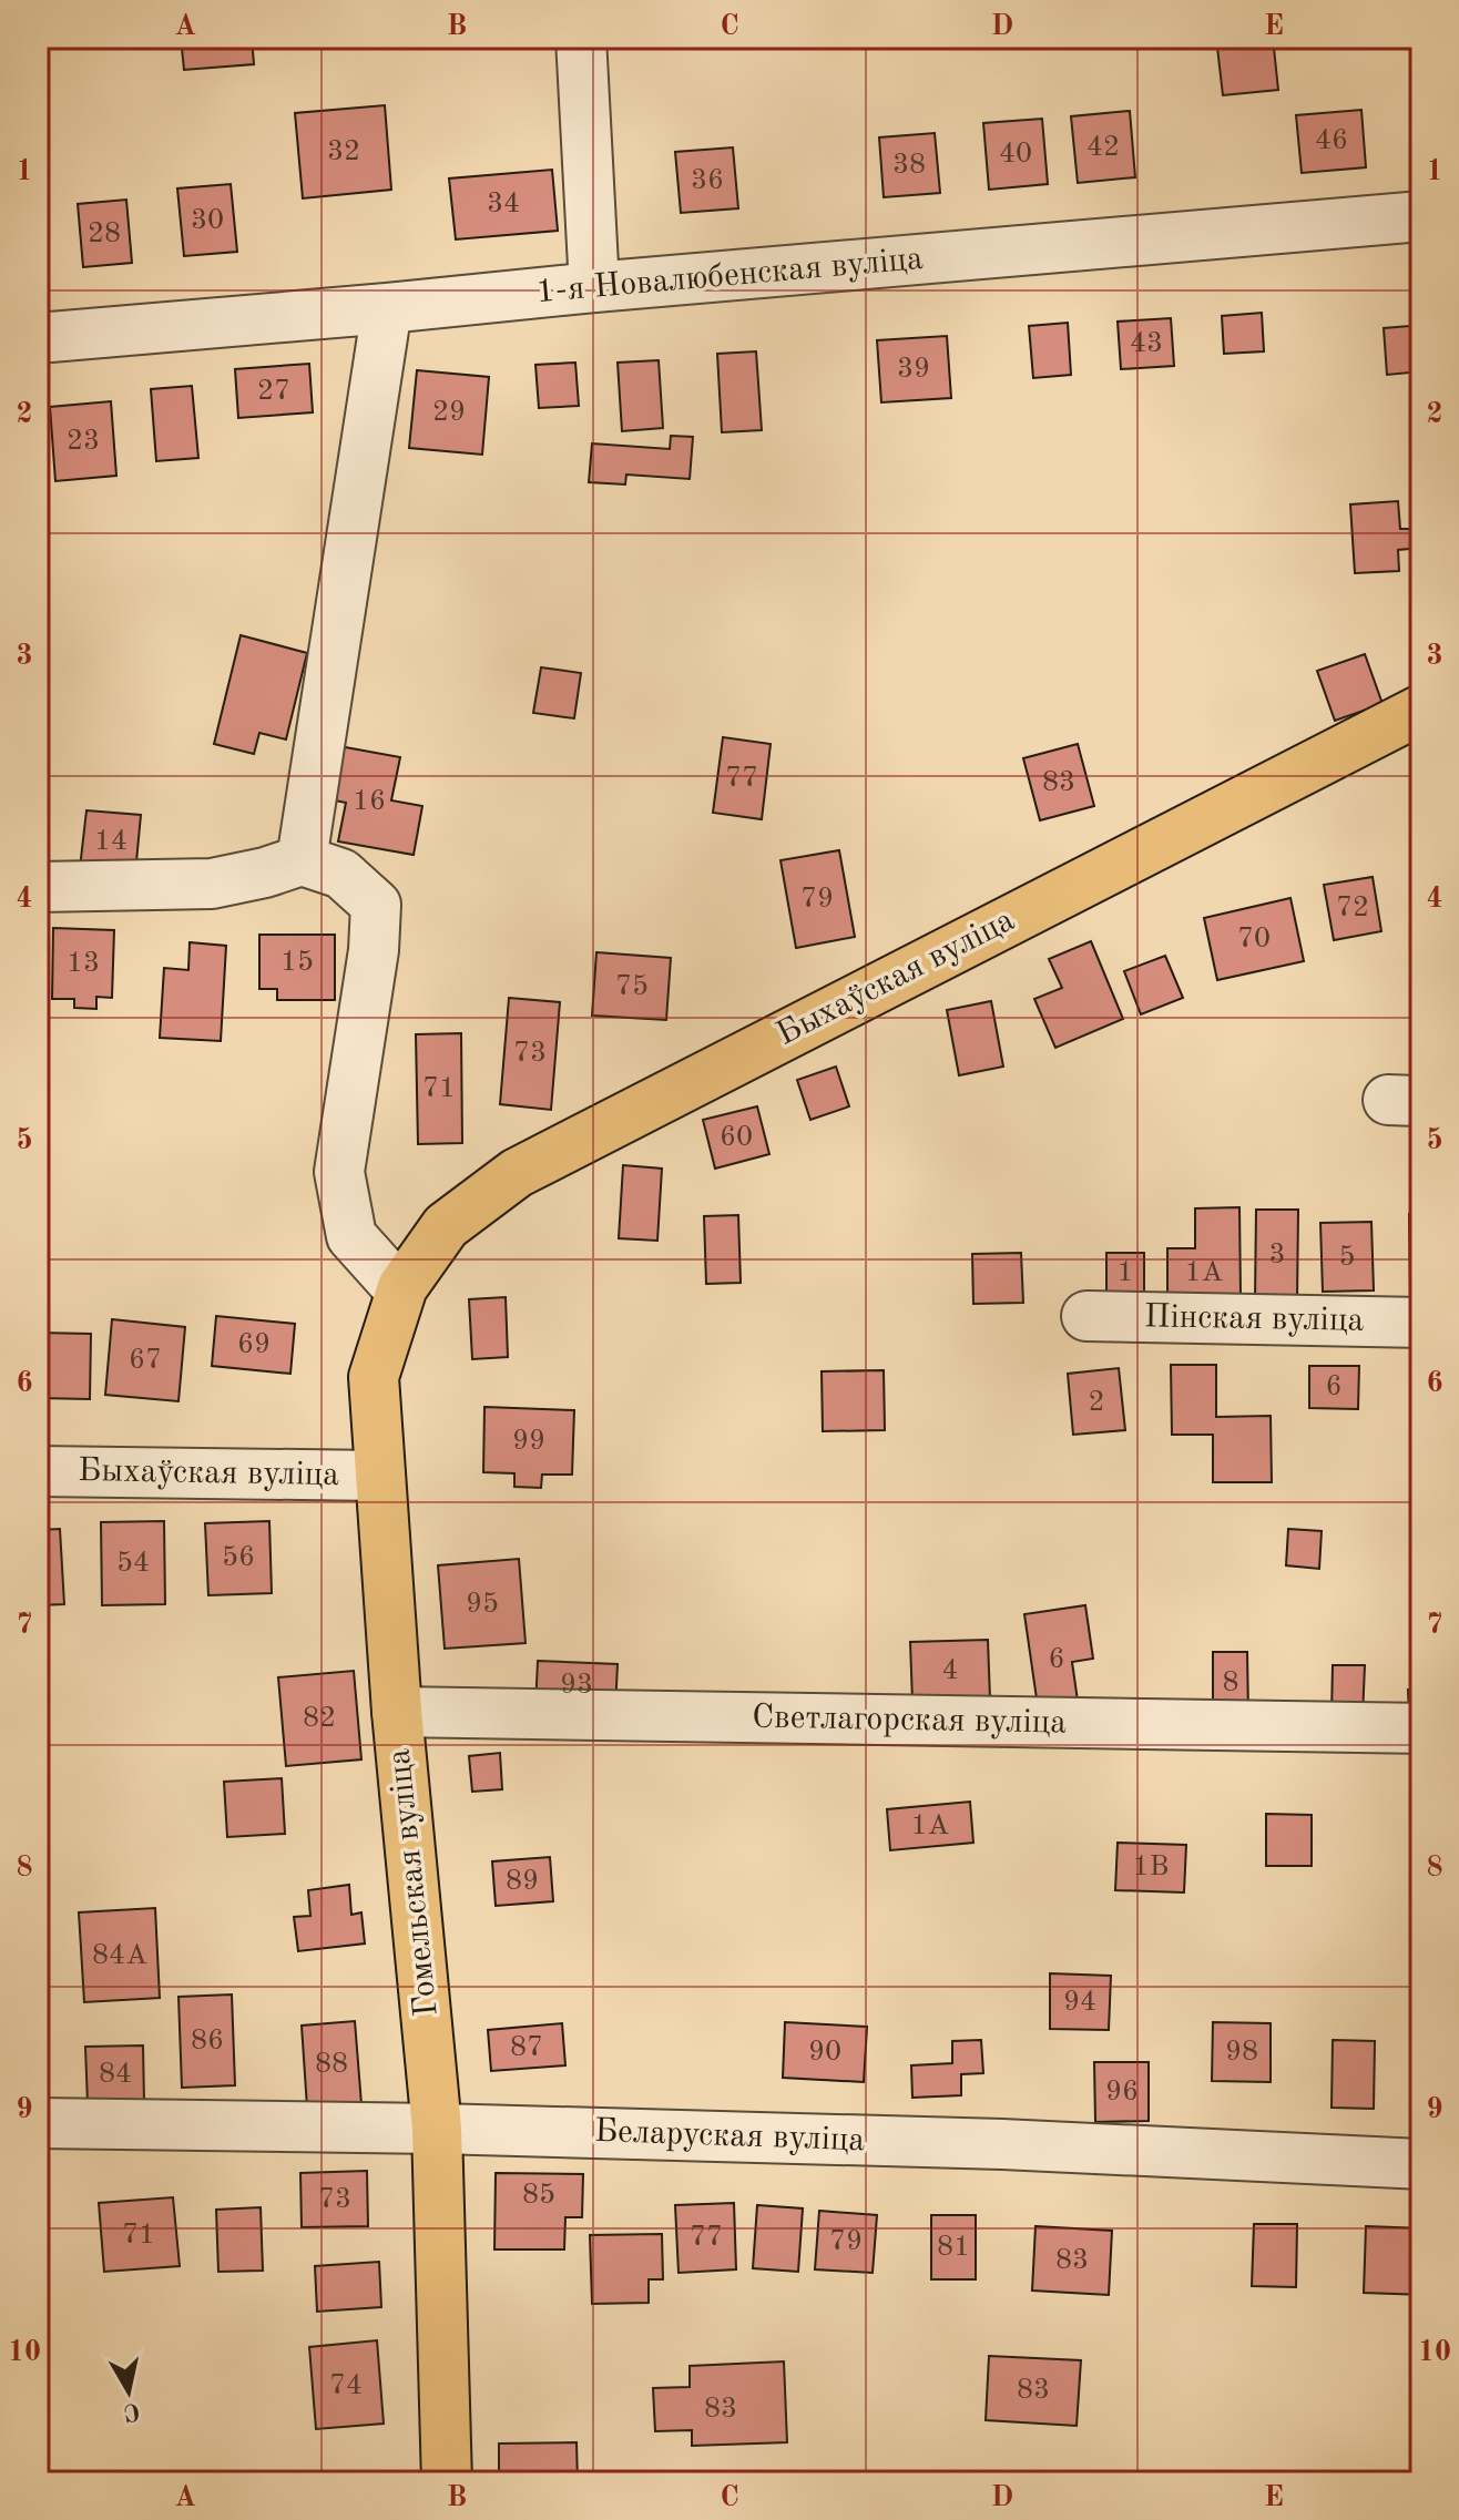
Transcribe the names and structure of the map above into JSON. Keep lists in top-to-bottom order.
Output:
{
  "streets": {
    "main road": ["Быхаўская вуліца", "Гомельская вуліца"],
    "street": [
      "1-я Новалюбенская вуліца",
      "Пінская вуліца",
      "Светлагорская вуліца",
      "Беларуская вуліца"
    ]
  },
  "crossings": [
    ["Быхаўская вуліца", "Гомельская вуліца"],
    ["Светлагорская вуліца", "Гомельская вуліца"],
    ["Гомельская вуліца", "Беларуская вуліца"]
  ],
  "house_numbers": [
    "46",
    "42",
    "32",
    "40",
    "38",
    "36",
    "34",
    "30",
    "28",
    "43",
    "39",
    "27",
    "29",
    "23",
    "77",
    "83",
    "16",
    "14",
    "79",
    "72",
    "70",
    "15",
    "13",
    "75",
    "73",
    "71",
    "60",
    "3",
    "5",
    "1",
    "1А",
    "69",
    "67",
    "6",
    "2",
    "99",
    "56",
    "54",
    "95",
    "6",
    "4",
    "8",
    "93",
    "82",
    "1А",
    "1В",
    "89",
    "84А",
    "94",
    "86",
    "87",
    "90",
    "98",
    "88",
    "84",
    "96",
    "85",
    "73",
    "71",
    "77",
    "79",
    "81",
    "83",
    "74",
    "83",
    "83"
  ],
  "north": "bottom",
  "grid": {
    "columns": [
      "A",
      "B",
      "C",
      "D",
      "E"
    ],
    "rows": [
      "1",
      "2",
      "3",
      "4",
      "5",
      "6",
      "7",
      "8",
      "9",
      "10"
    ]
  }
}
